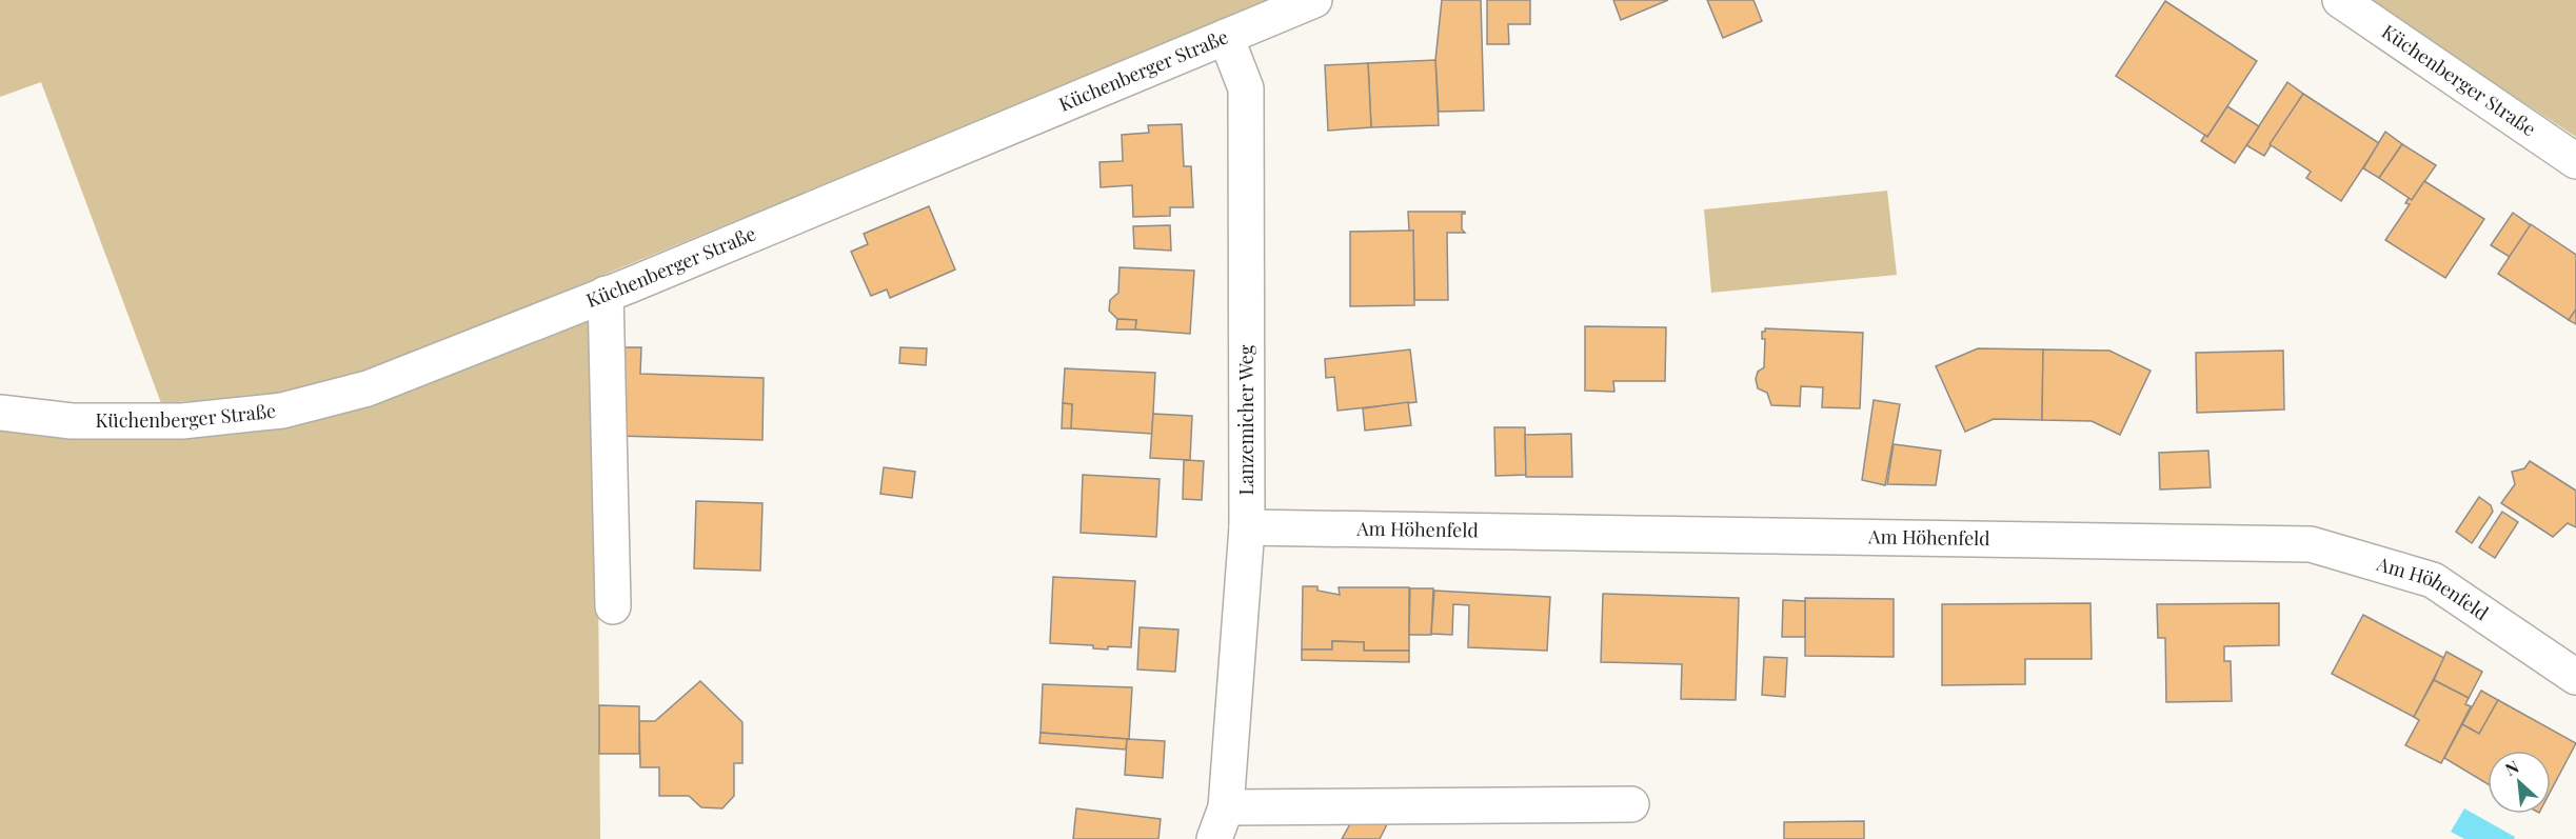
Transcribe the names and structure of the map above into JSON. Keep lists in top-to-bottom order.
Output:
{
  "streets": {
    "street": ["Küchenberger Straße", "Lanzemicher Weg", "Am Höhenfeld"]
  },
  "crossings": [
    ["Küchenberger Straße", "Lanzemicher Weg"],
    ["Lanzemicher Weg", "Am Höhenfeld"]
  ],
  "north": "top left"
}
